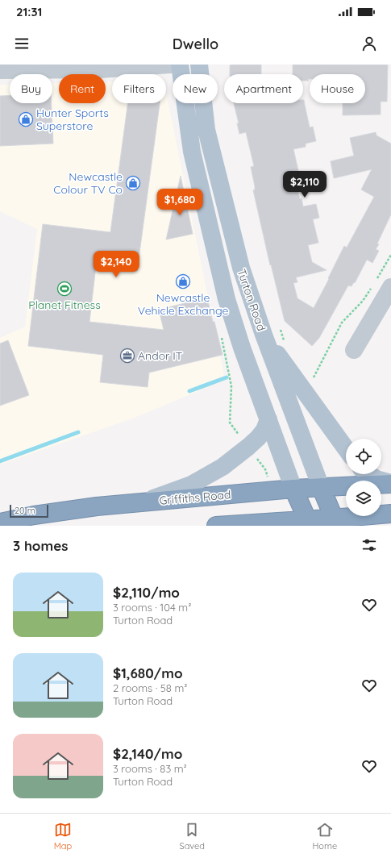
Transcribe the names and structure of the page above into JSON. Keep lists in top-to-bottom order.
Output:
{
  "streets": {
    "highway": ["Turton Road", "Griffiths Road"]
  },
  "crossings": [
    ["Turton Road", "Griffiths Road"]
  ],
  "places": {
    "shop": ["Hunter Sports Superstore", "Newcastle Colour TV Co", "Newcastle Vehicle Exchange"],
    "sports": ["Planet Fitness"],
    "office": ["Andor IT"]
  },
  "scale_bar": "20 m",
  "page": {
    "status": "21:31",
    "header": "Dwello",
    "chip": [
      "Buy",
      "Rent",
      "Filters",
      "New",
      "Apartment",
      "House"
    ],
    "price": ["$2,110", "$1,680", "$2,140"],
    "scale": "20 m",
    "heading": "3 homes",
    "list": [
      {
        "name": "$2,110/mo",
        "note": "3 rooms · 104 m² · Turton Road"
      },
      {
        "name": "$1,680/mo",
        "note": "2 rooms · 58 m² · Turton Road"
      },
      {
        "name": "$2,140/mo",
        "note": "3 rooms · 83 m² · Turton Road"
      }
    ],
    "tabs": ["Map", "Saved", "Home"]
  }
}
